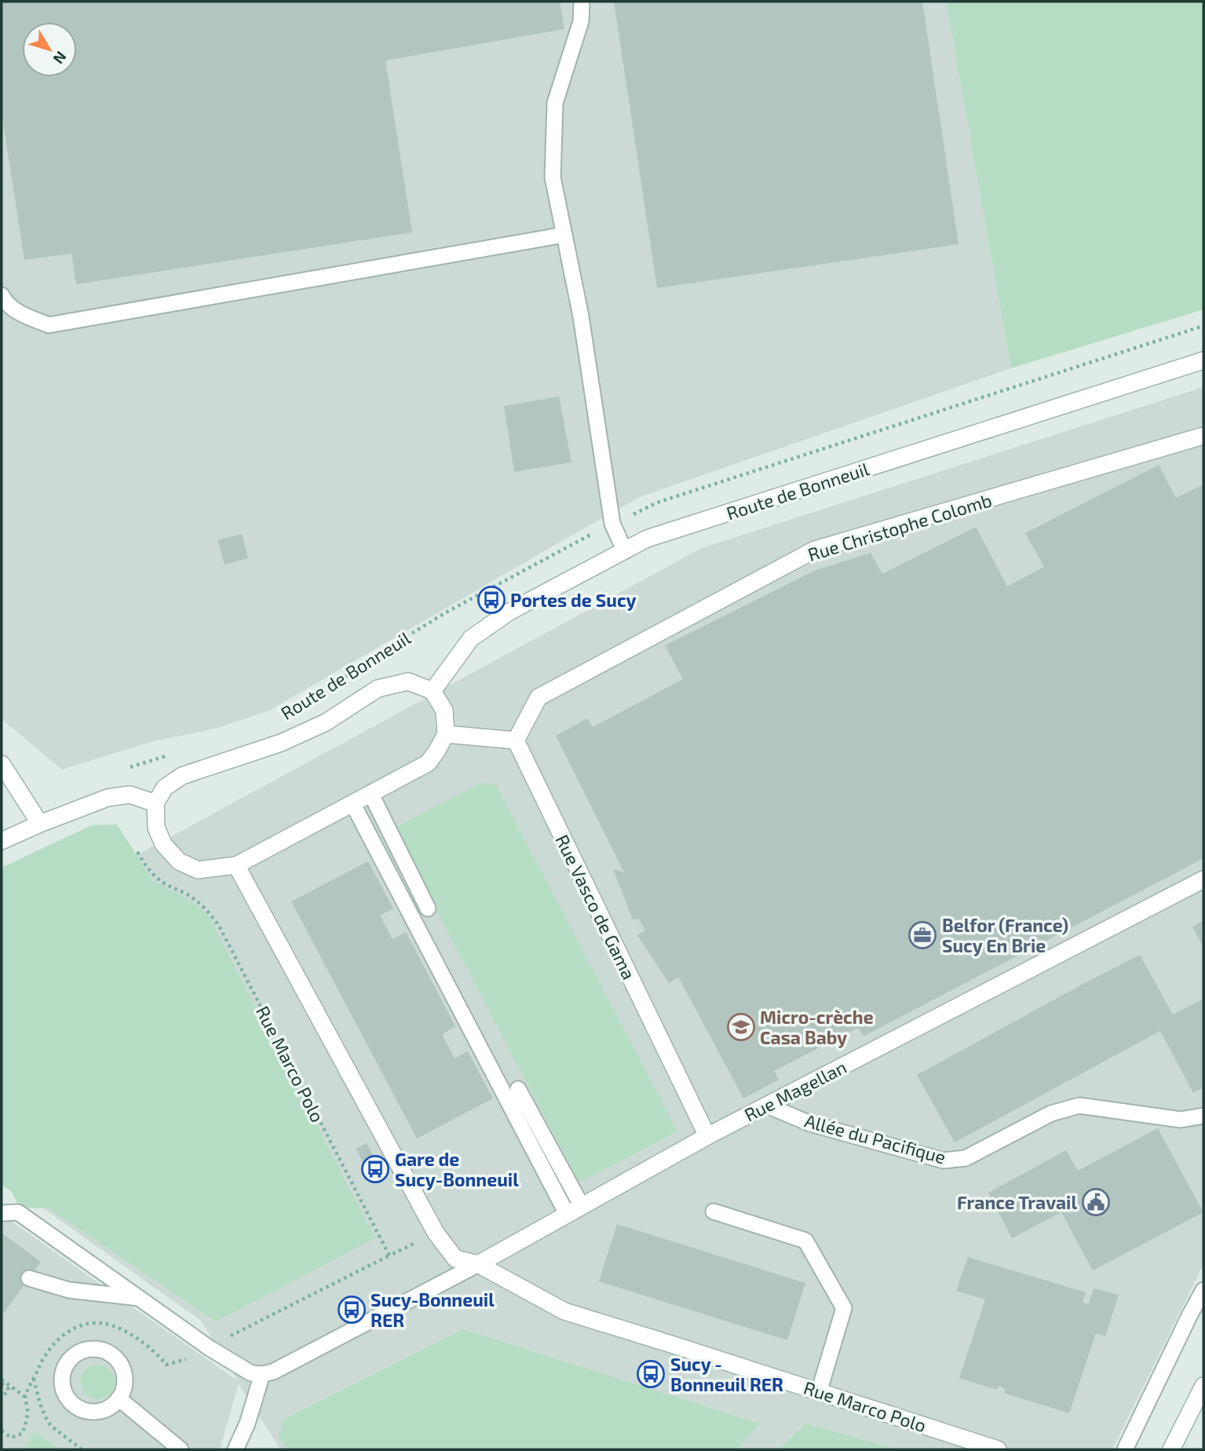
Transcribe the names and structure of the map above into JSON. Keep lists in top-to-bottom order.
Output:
{
  "streets": {
    "street": [
      "Route de Bonneuil",
      "Rue Christophe Colomb",
      "Rue Vasco de Gama",
      "Rue Marco Polo",
      "Rue Magellan"
    ],
    "lane": ["Allée du Pacifique"]
  },
  "crossings": [
    ["Rue Christophe Colomb", "Rue Vasco de Gama"],
    ["Rue Vasco de Gama", "Rue Magellan"],
    ["Rue Marco Polo", "Rue Magellan"],
    ["Rue Magellan", "Allée du Pacifique"]
  ],
  "places": {
    "bus stop": [
      "Portes de Sucy",
      "Gare de Sucy-Bonneuil",
      "Sucy-Bonneuil RER",
      "Sucy - Bonneuil RER"
    ],
    "office": ["Belfor (France) Sucy En Brie"],
    "school or university": ["Micro-crèche Casa Baby"],
    "public building": ["France Travail"]
  },
  "north": "bottom right"
}
